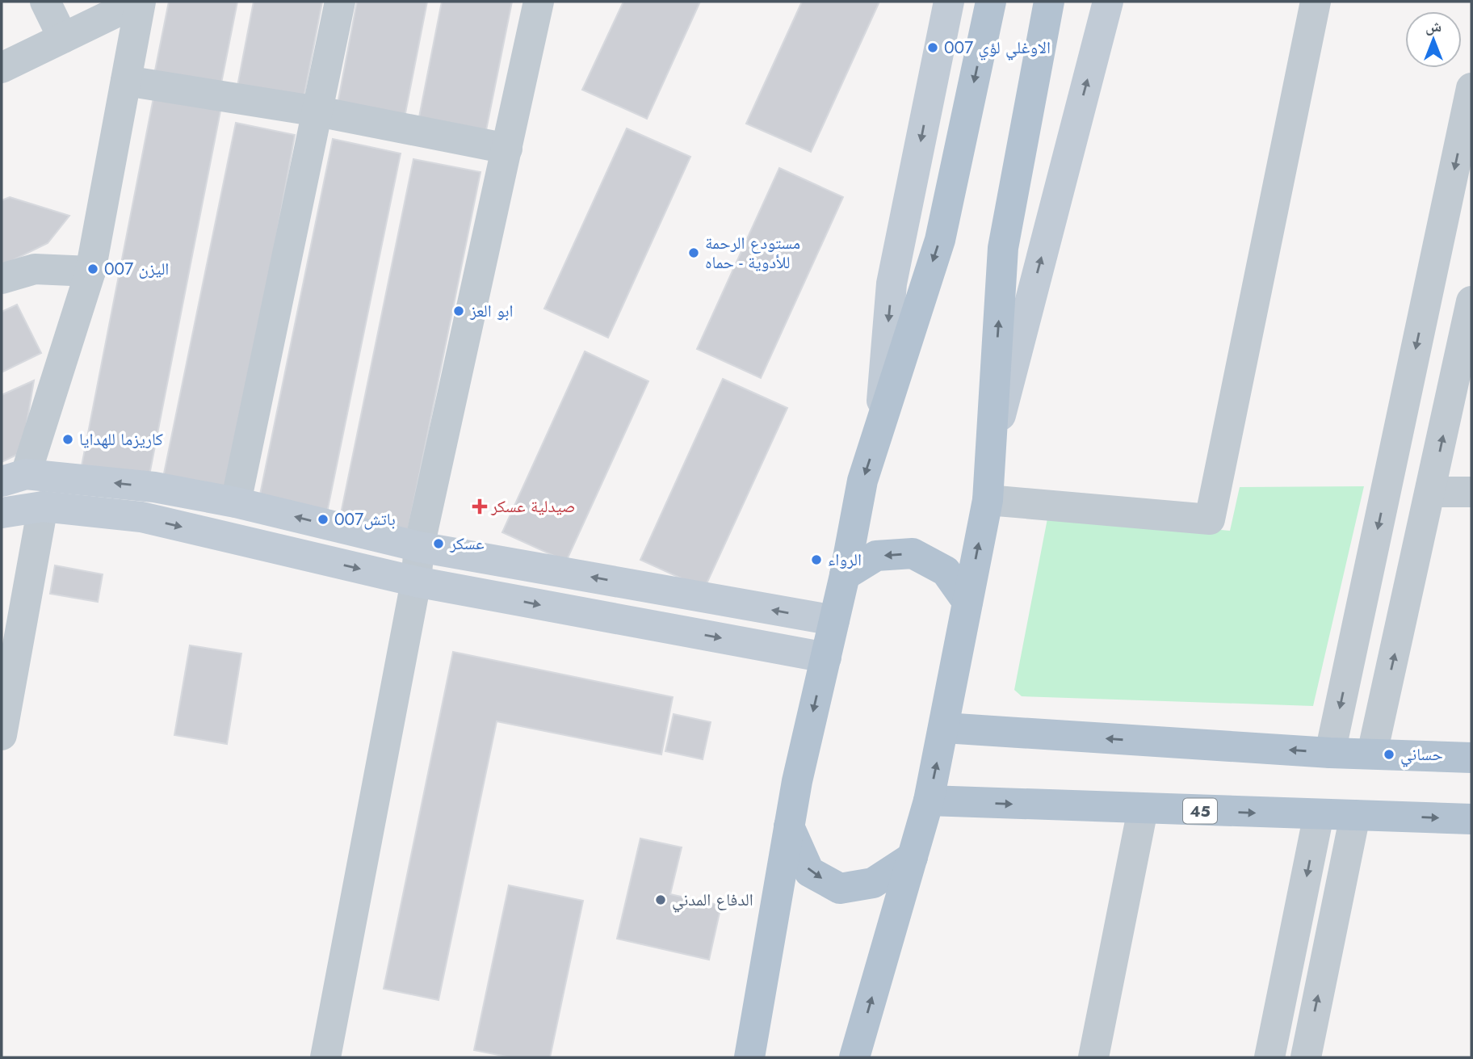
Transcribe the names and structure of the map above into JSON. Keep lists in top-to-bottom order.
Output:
{
  "streets": {
    "main road": ["45"]
  },
  "places": {
    "other": [
      "الاوغلي لؤي 007",
      "مستودع الرحمة للأدوية - حماه",
      "اليزن 007",
      "ابو العز",
      "كاريزما للهدايا",
      "باتش007",
      "عسكر",
      "الرواء",
      "حساني",
      "الدفاع المدني"
    ],
    "health": ["صيدلية عسكر"]
  },
  "north": "top"
}
